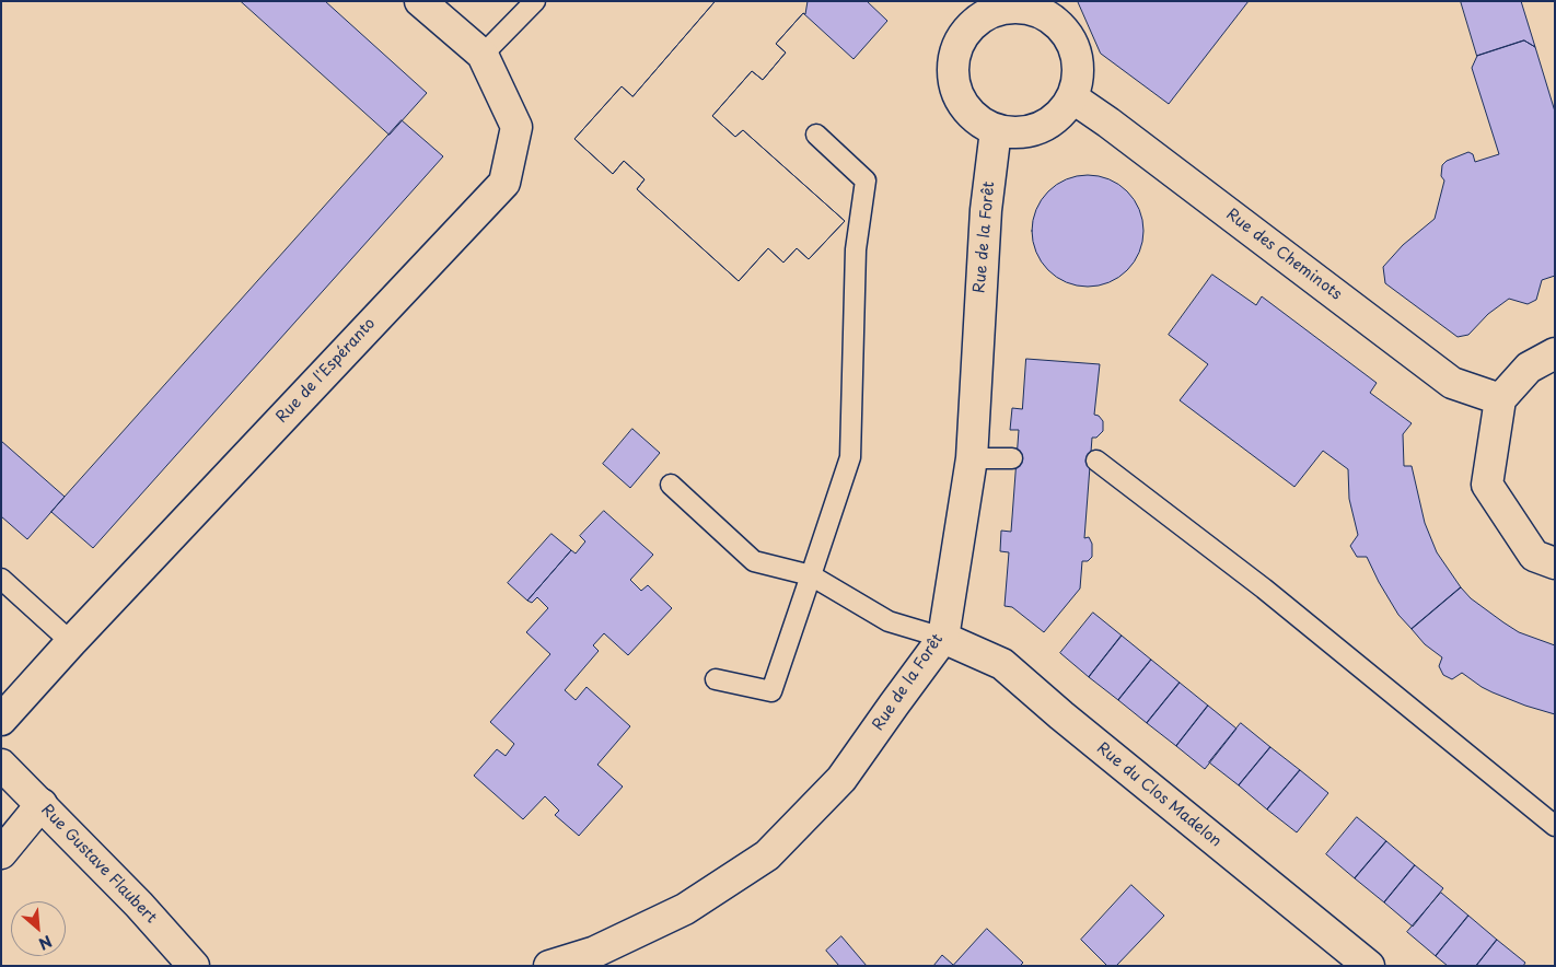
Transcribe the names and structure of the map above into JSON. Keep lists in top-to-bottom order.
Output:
{
  "streets": {
    "street": [
      "Rue de la Forêt",
      "Rue des Cheminots",
      "Rue de l'Espéranto",
      "Rue du Clos Madelon",
      "Rue Gustave Flaubert"
    ]
  },
  "crossings": [
    ["Rue de la Forêt", "Rue des Cheminots"],
    ["Rue de la Forêt", "Rue du Clos Madelon"]
  ],
  "north": "bottom right"
}
